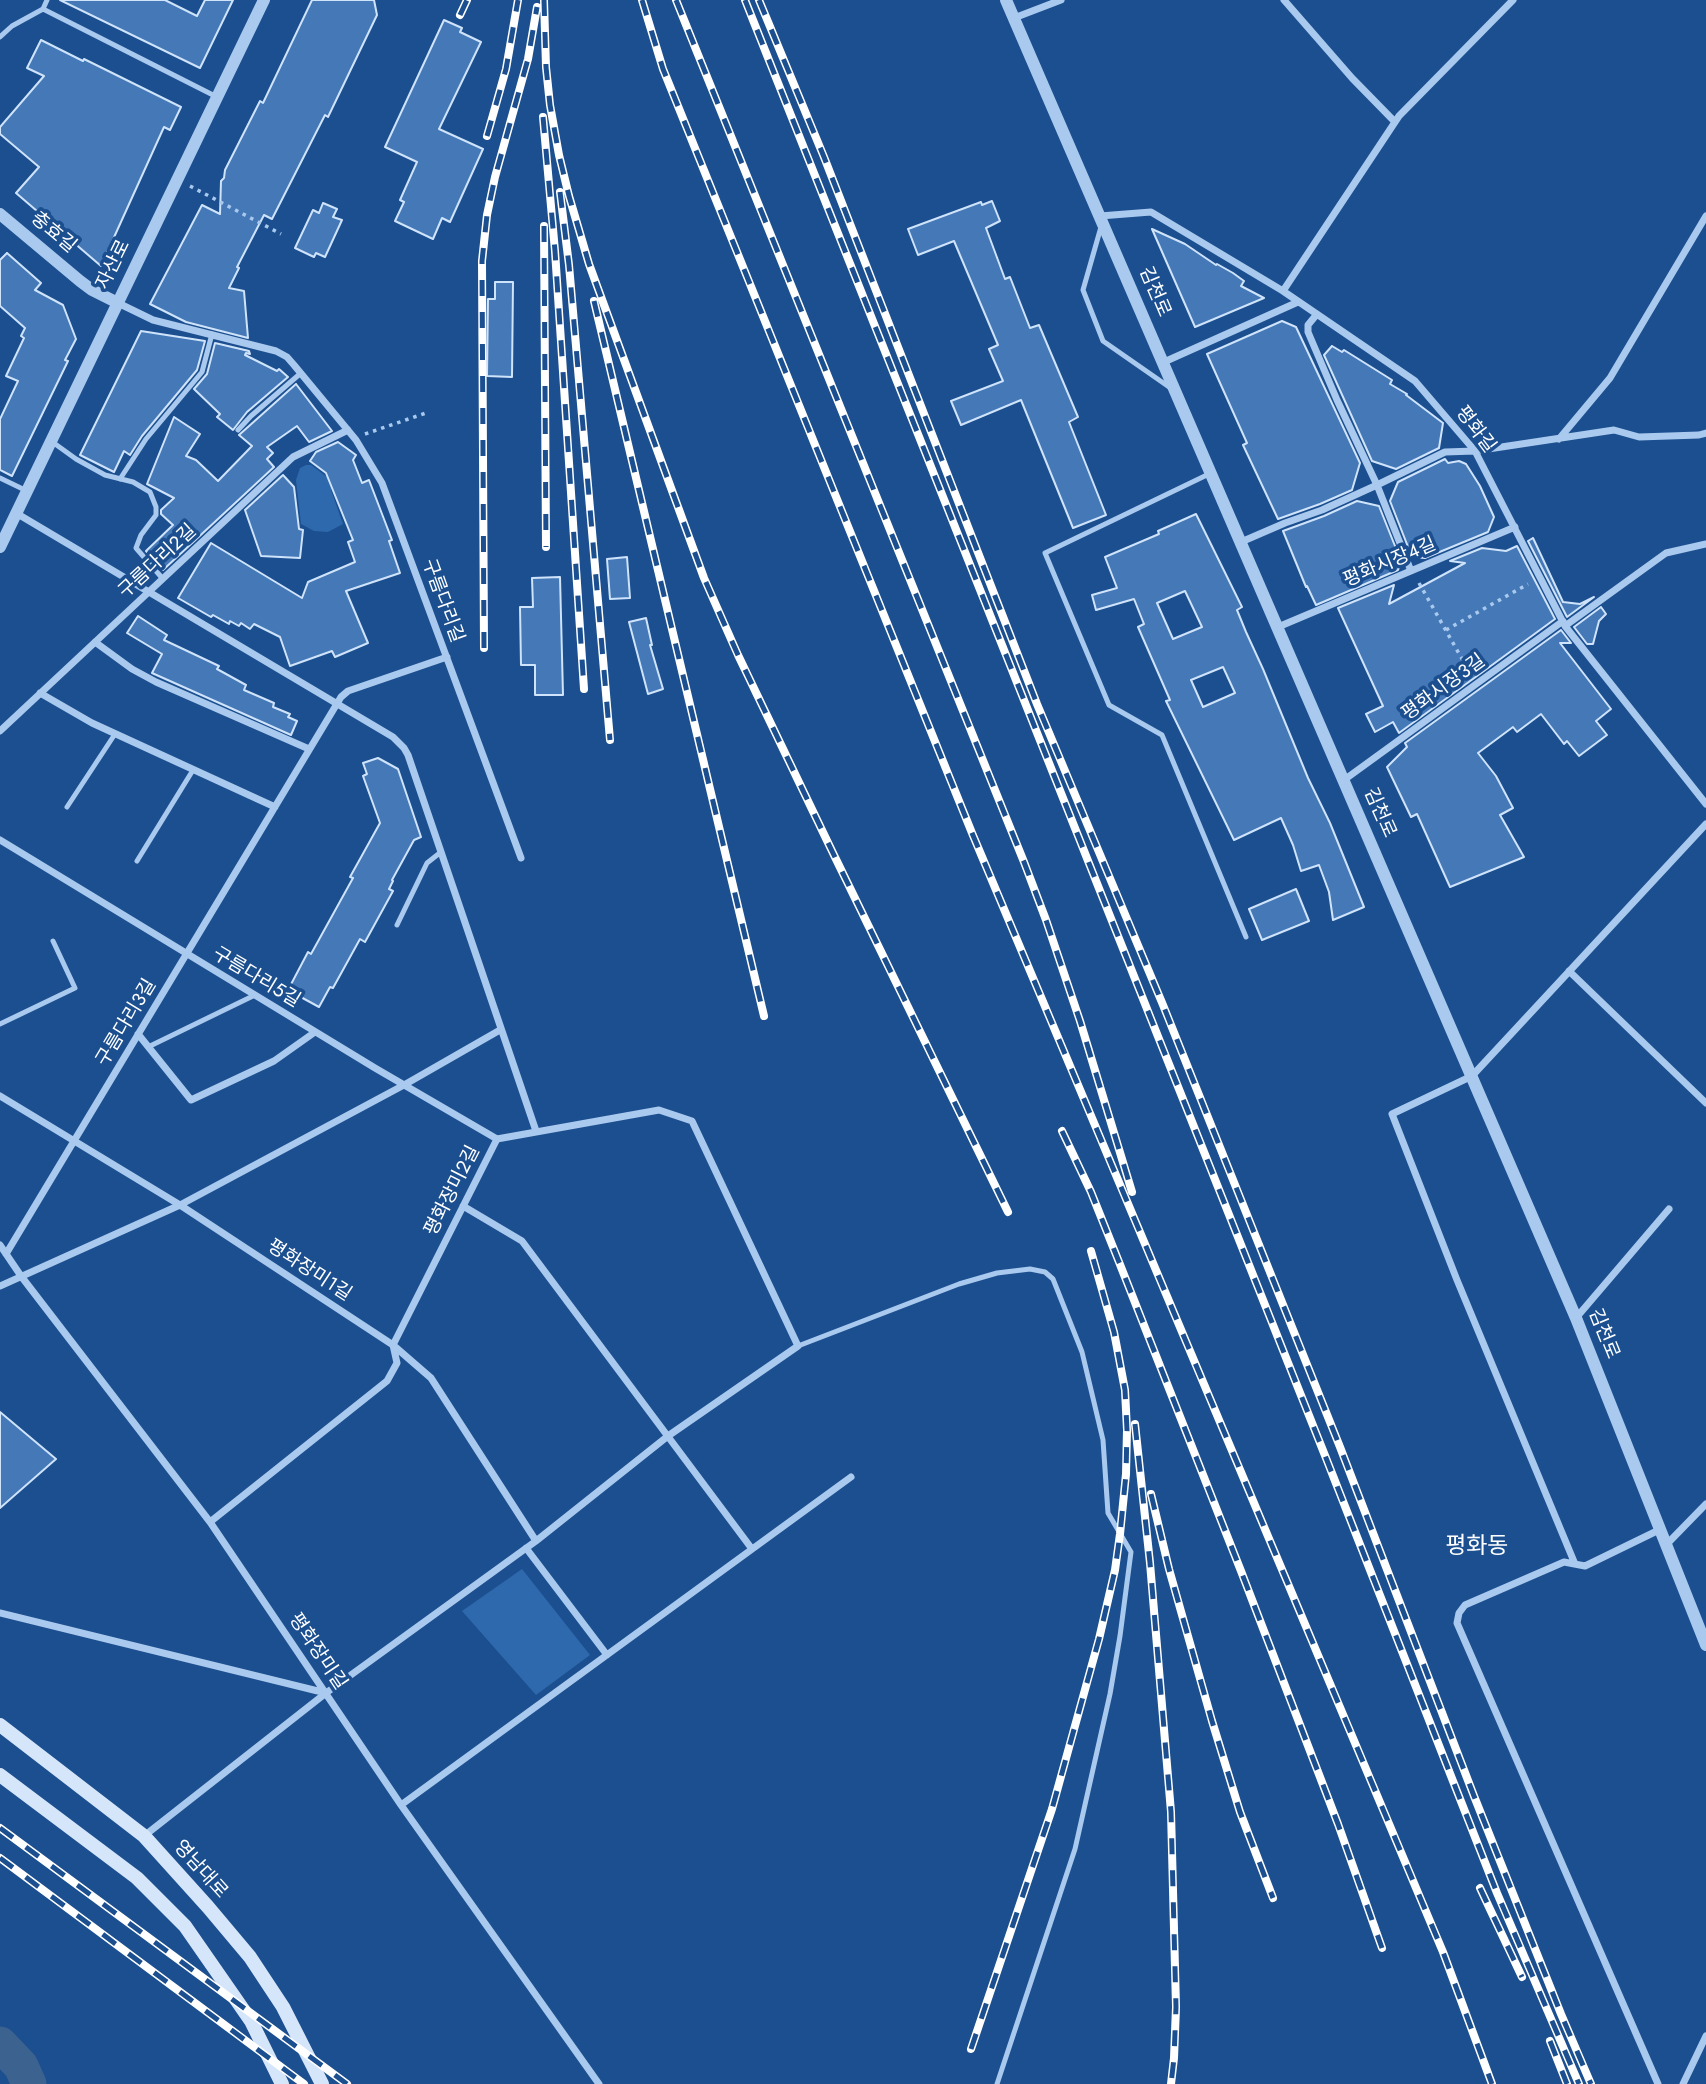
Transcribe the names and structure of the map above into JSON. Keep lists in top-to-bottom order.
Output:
{
  "streets": {
    "main road": ["영남대로"],
    "street": [
      "충효길",
      "자산로",
      "김천로",
      "평화길",
      "구름다리2길",
      "평화시장4길",
      "구름다리길",
      "평화시장3길",
      "구름다리5길",
      "구름다리3길",
      "평화장미2길",
      "평화장미1길",
      "평화장미길"
    ]
  },
  "crossings": [
    ["충효길", "자산로"],
    ["충효길", "구름다리길"],
    ["자산로", "구름다리길"],
    ["김천로", "평화길"],
    ["김천로", "평화시장4길"],
    ["김천로", "평화시장3길"],
    ["평화길", "평화시장4길"],
    ["평화길", "평화시장3길"],
    ["구름다리2길", "구름다리길"],
    ["구름다리길", "구름다리3길"],
    ["구름다리5길", "구름다리3길"],
    ["구름다리5길", "평화장미2길"],
    ["구름다리3길", "평화장미1길"],
    ["구름다리3길", "평화장미길"],
    ["평화장미2길", "평화장미1길"],
    ["평화장미2길", "평화장미길"]
  ],
  "districts": ["평화동"]
}
